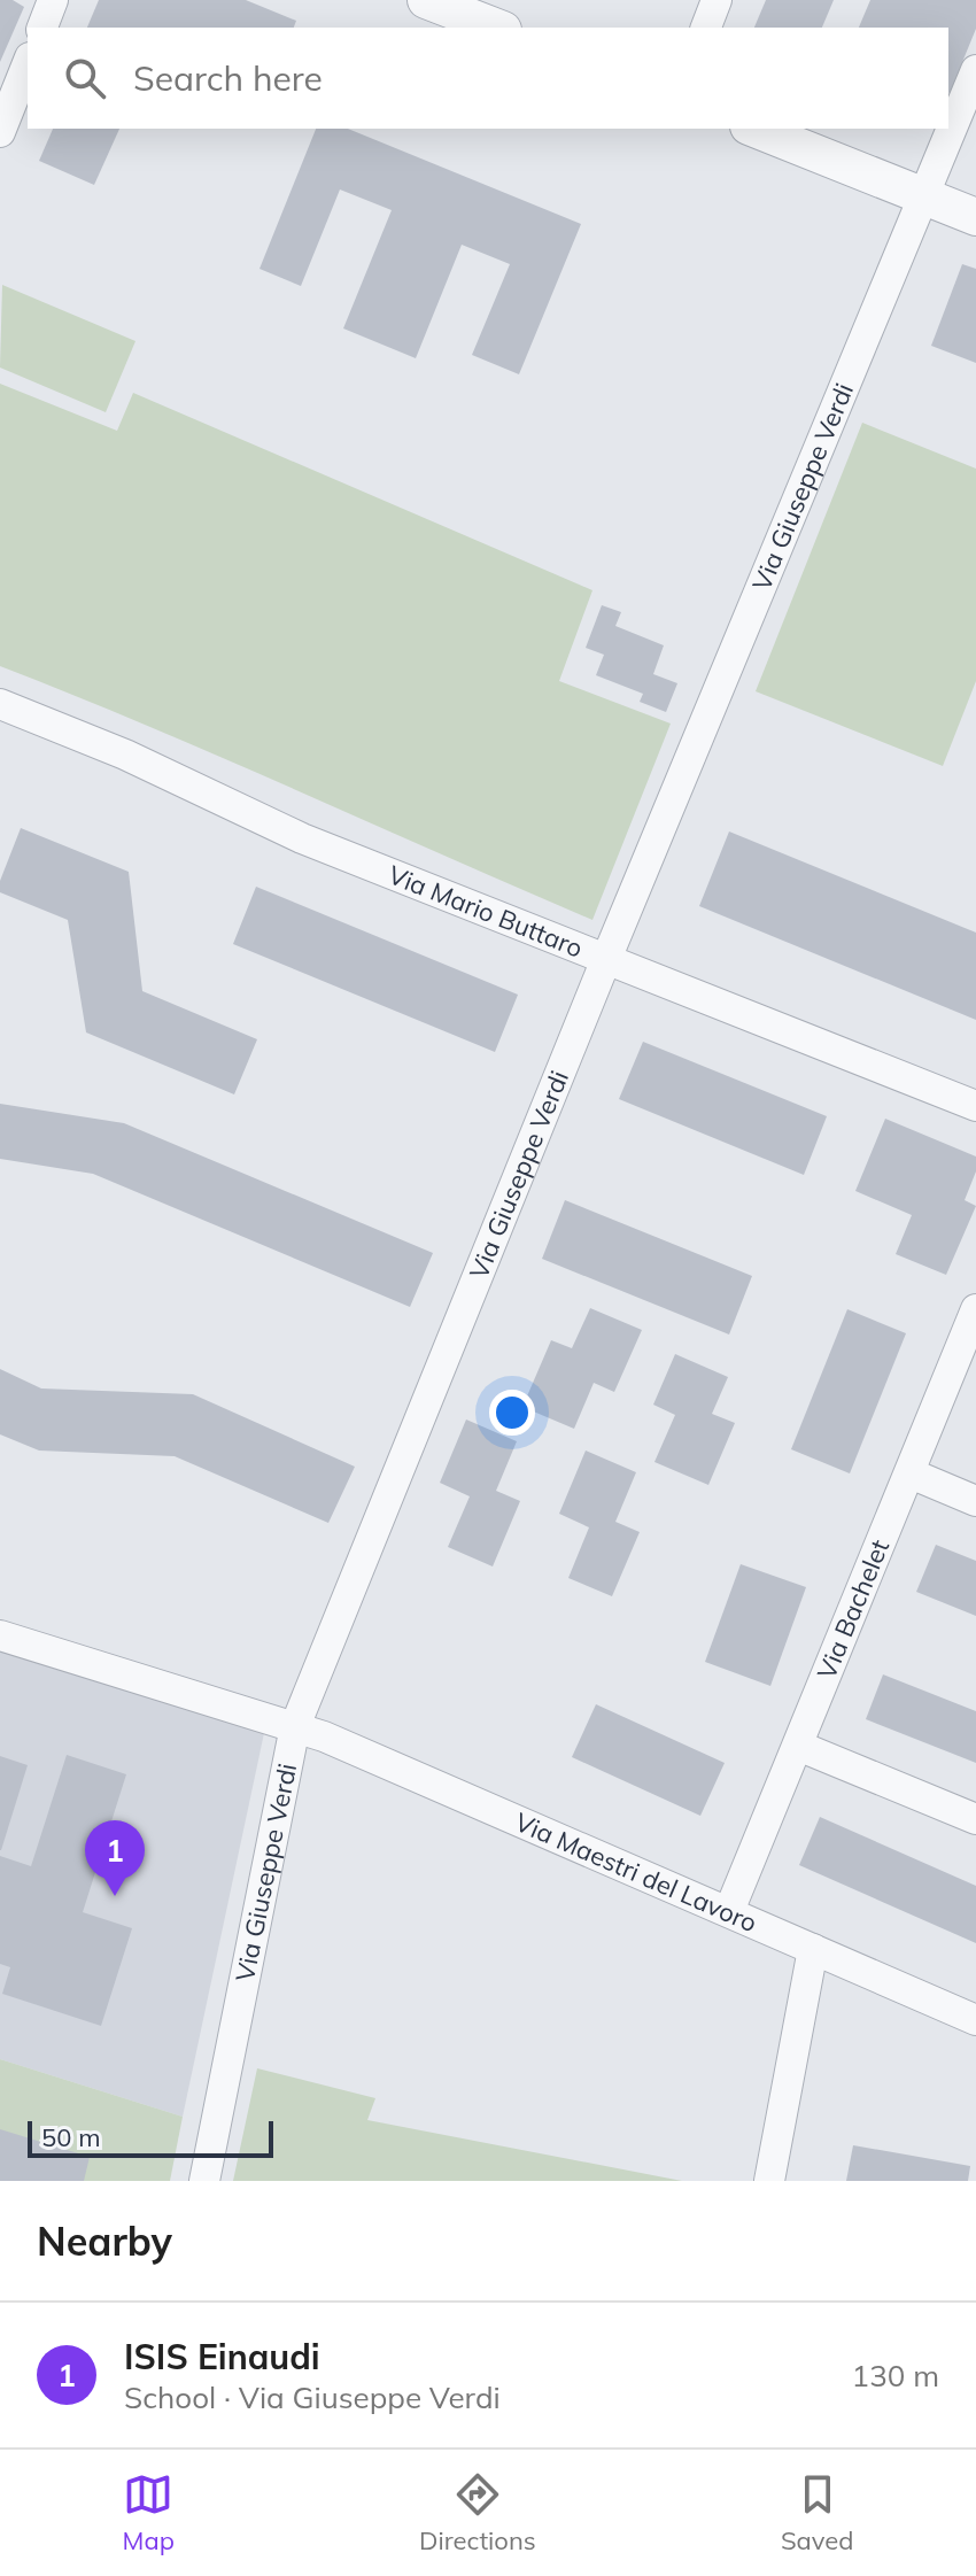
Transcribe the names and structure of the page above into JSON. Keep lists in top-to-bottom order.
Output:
{
  "streets": {
    "street": [
      "Via Giuseppe Verdi",
      "Via Mario Buttaro",
      "Via Bachelet",
      "Via Maestri del Lavoro"
    ]
  },
  "crossings": [
    ["Via Giuseppe Verdi", "Via Mario Buttaro"],
    ["Via Giuseppe Verdi", "Via Maestri del Lavoro"],
    ["Via Bachelet", "Via Maestri del Lavoro"]
  ],
  "scale_bar": "50 m",
  "page": {
    "search": "Search here",
    "pins": "1",
    "scale": "50 m",
    "heading": "Nearby",
    "list": [
      {
        "mark": "1",
        "name": "ISIS Einaudi",
        "note": "School · Via Giuseppe Verdi",
        "value": "130 m"
      }
    ],
    "nav": ["Map", "Directions", "Saved"]
  }
}
